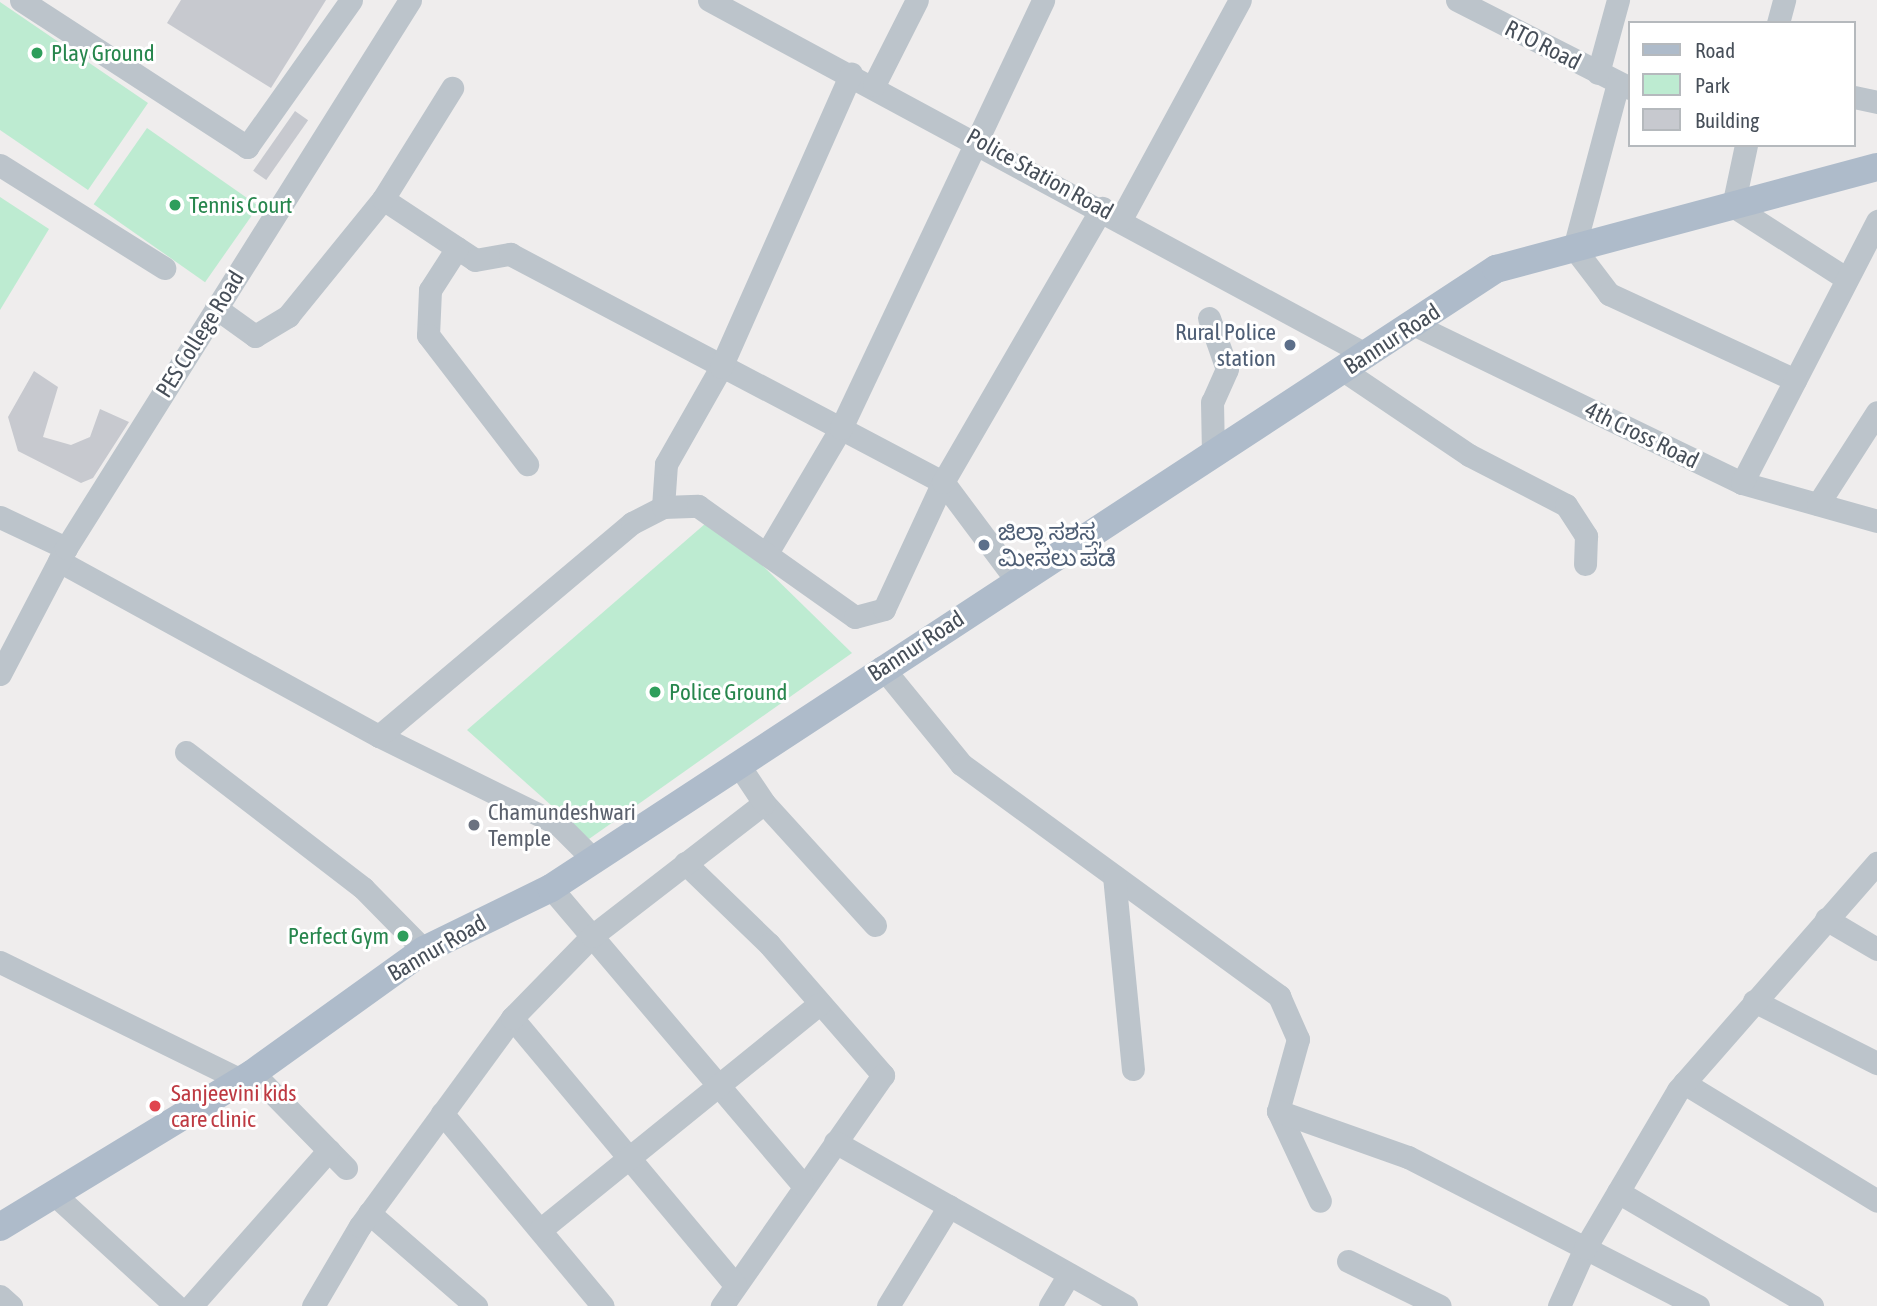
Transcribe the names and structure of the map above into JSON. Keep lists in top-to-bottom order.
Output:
{
  "streets": {
    "main road": ["Bannur Road"],
    "street": [
      "RTO Road",
      "Police Station Road",
      "PES College Road",
      "4th Cross Road"
    ]
  },
  "crossings": [
    ["Police Station Road", "Bannur Road"],
    ["Bannur Road", "4th Cross Road"]
  ],
  "places": [
    "Play Ground",
    "Tennis Court",
    "Rural Police station",
    "ಜಿಲ್ಲಾ ಸಶಸ್ತ್ರ ಮೀಸಲು ಪಡೆ",
    "Police Ground",
    "Chamundeshwari Temple",
    "Perfect Gym",
    "Sanjeevini kids care clinic"
  ],
  "legend": ["Road", "Park", "Building"]
}
